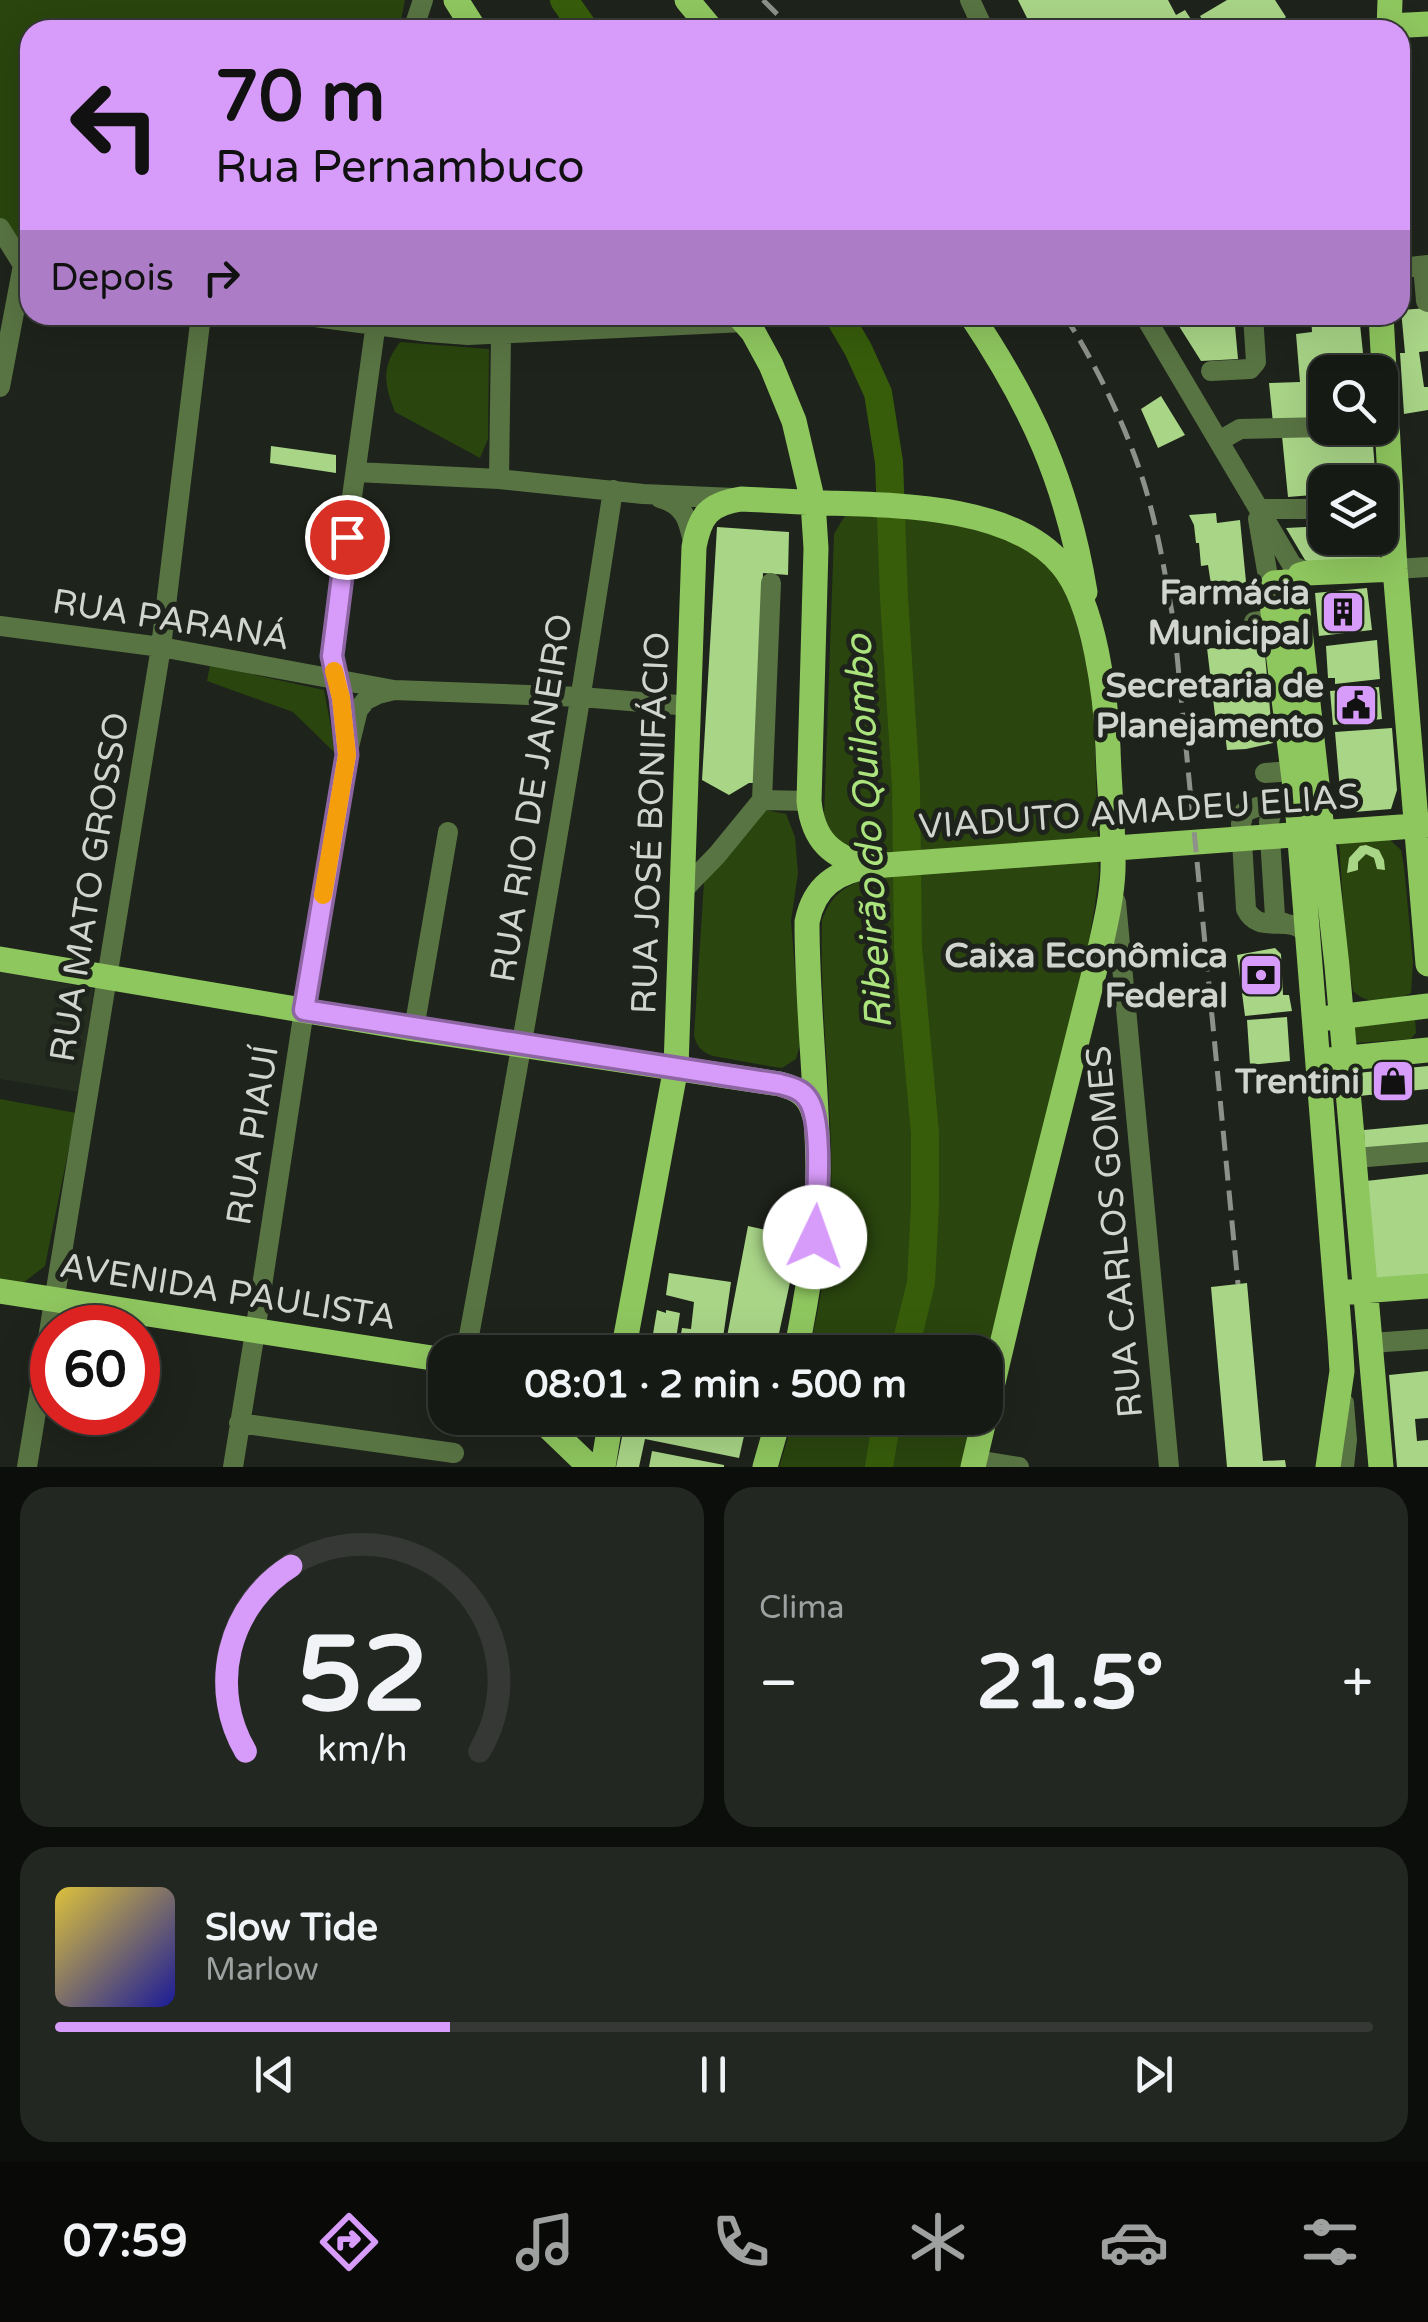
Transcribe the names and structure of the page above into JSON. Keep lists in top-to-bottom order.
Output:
{
  "streets": {
    "main road": ["VIADUTO AMADEU ELIAS", "RUA JOSÉ BONIFÁCIO", "AVENIDA PAULISTA"],
    "street": [
      "RUA PARANÁ",
      "RUA RIO DE JANEIRO",
      "RUA MATO GROSSO",
      "RUA PIAUÍ",
      "RUA CARLOS GOMES"
    ]
  },
  "crossings": [
    ["RUA PARANÁ", "RUA RIO DE JANEIRO"],
    ["RUA PARANÁ", "RUA JOSÉ BONIFÁCIO"],
    ["RUA PARANÁ", "RUA MATO GROSSO"],
    ["RUA PARANÁ", "RUA PIAUÍ"],
    ["RUA MATO GROSSO", "AVENIDA PAULISTA"],
    ["RUA PIAUÍ", "AVENIDA PAULISTA"]
  ],
  "water": ["Ribeirão do Quilombo"],
  "places": {
    "building": ["Farmácia Municipal"],
    "public building": ["Secretaria de Planejamento"],
    "bank": ["Caixa Econômica Federal"],
    "shop": ["Trentini"]
  },
  "page": {
    "turn": ["70 m", "Rua Pernambuco"],
    "then": "Depois",
    "limit": "60",
    "trip": "08:01 · 2 min · 500 m",
    "tile": "Clima",
    "heat": ["−", "21.5°", "+"],
    "song": ["Slow Tide", "Marlow"],
    "tabs": "07:59",
    "gauge": ["52", "km/h"]
  }
}
